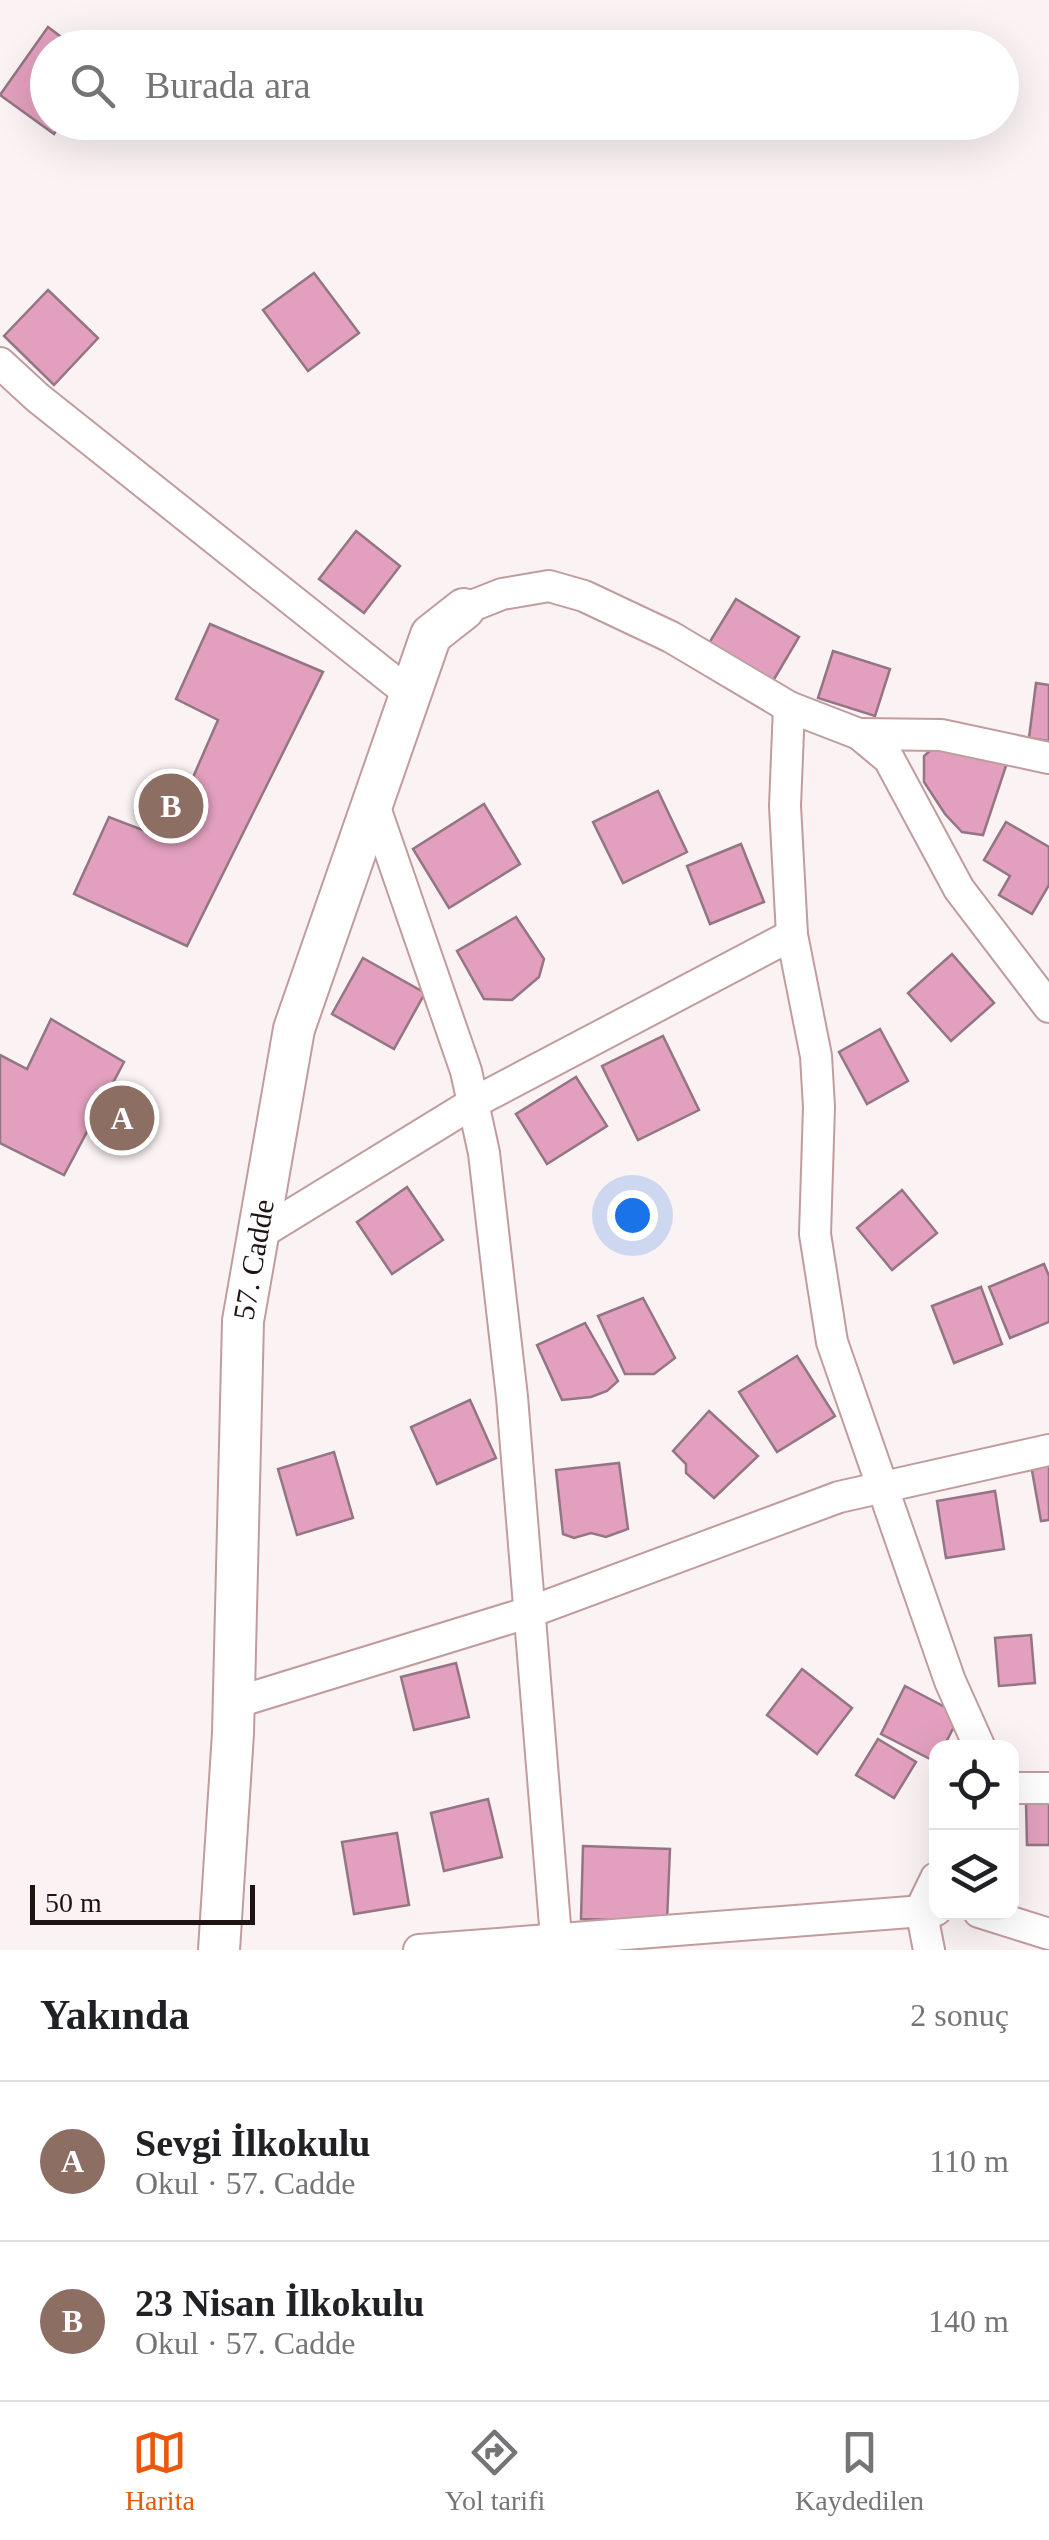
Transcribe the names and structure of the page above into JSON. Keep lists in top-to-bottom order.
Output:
{
  "streets": {
    "street": ["57. Cadde"]
  },
  "scale_bar": "50 m",
  "page": {
    "search": "Burada ara",
    "pins": ["B", "A"],
    "scale": "50 m",
    "heading": ["Yakında", "2 sonuç"],
    "list": [
      {
        "mark": "A",
        "name": "Sevgi İlkokulu",
        "note": "Okul · 57. Cadde",
        "value": "110 m"
      },
      {
        "mark": "B",
        "name": "23 Nisan İlkokulu",
        "note": "Okul · 57. Cadde",
        "value": "140 m"
      }
    ],
    "nav": ["Harita", "Yol tarifi", "Kaydedilen"]
  }
}
